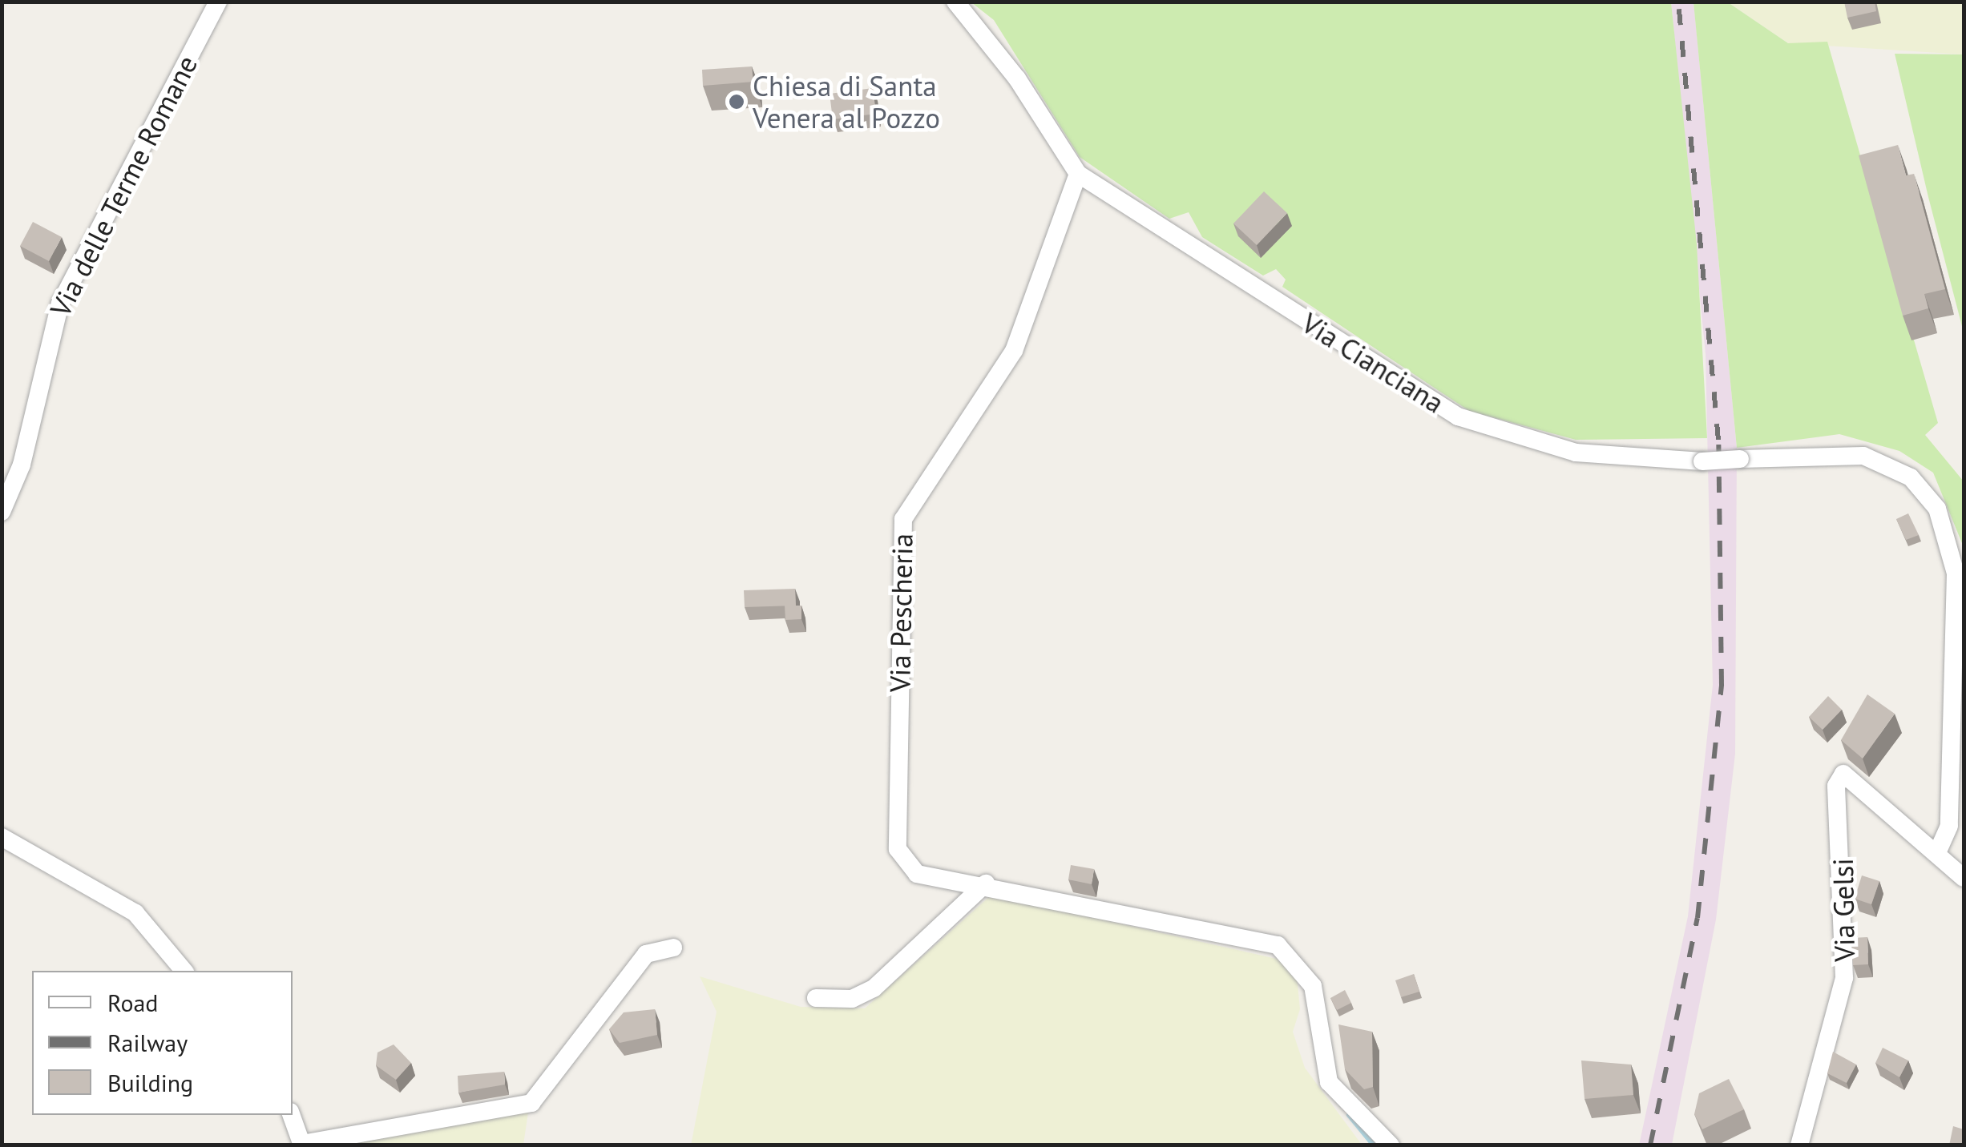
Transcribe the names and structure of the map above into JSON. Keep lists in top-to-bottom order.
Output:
{
  "streets": {
    "street": [
      "Via delle Terme Romane",
      "Via Cianciana",
      "Via Pescheria",
      "Via Gelsi"
    ]
  },
  "crossings": [
    ["Via Cianciana", "Via Pescheria"],
    ["Via Cianciana", "Via Gelsi"]
  ],
  "places": ["Chiesa di Santa Venera al Pozzo"],
  "legend": ["Road", "Railway", "Building"]
}
